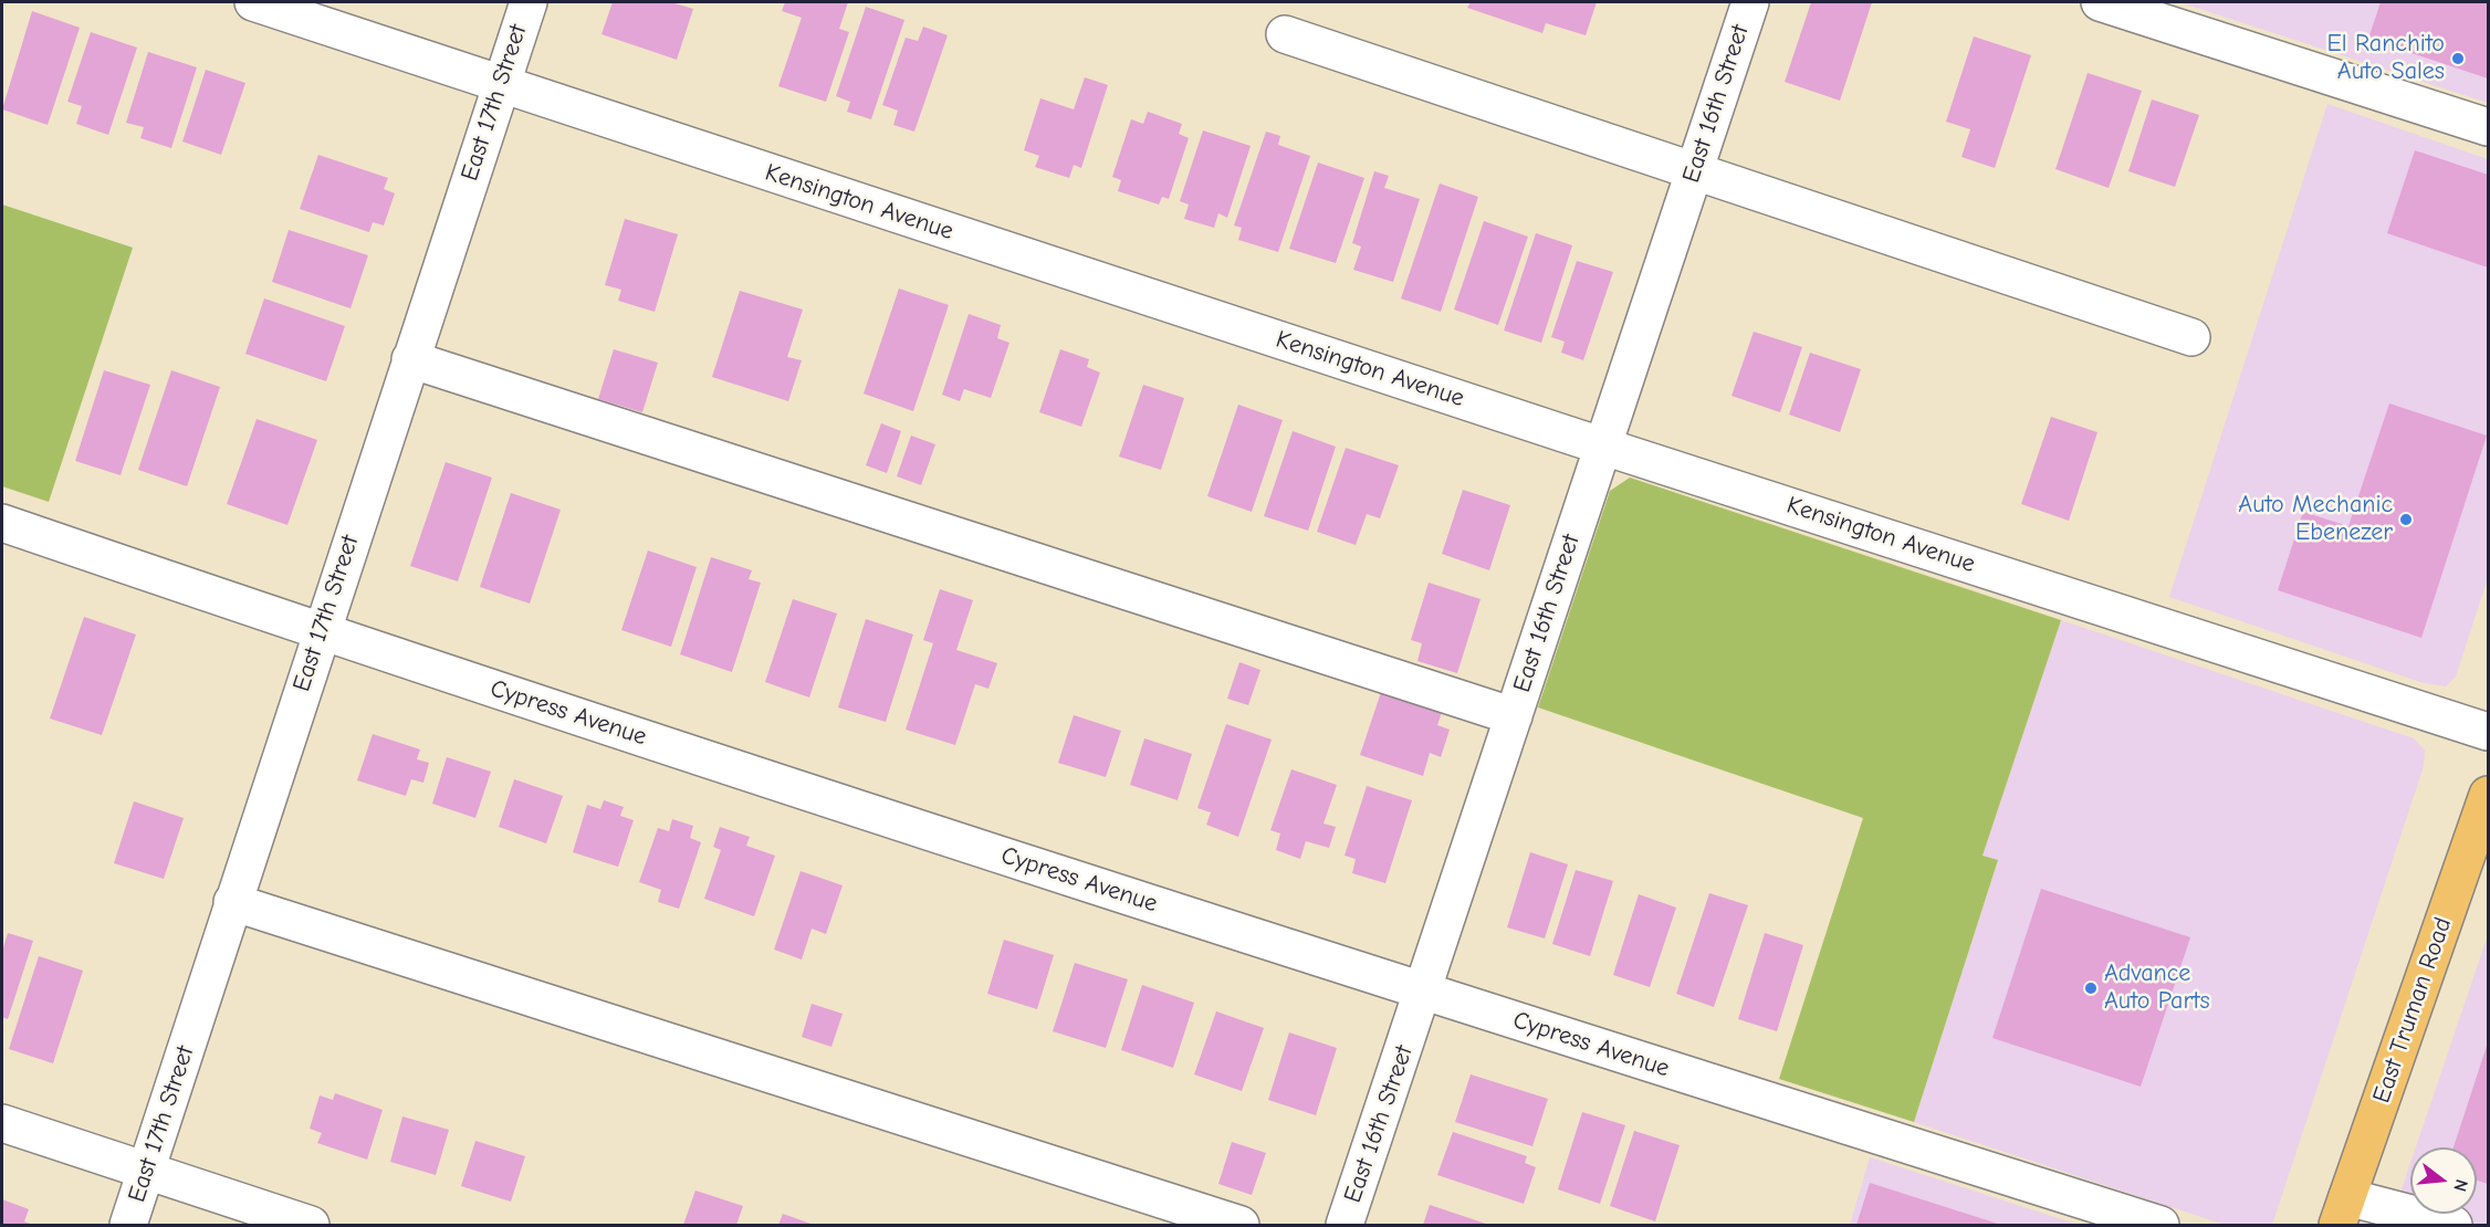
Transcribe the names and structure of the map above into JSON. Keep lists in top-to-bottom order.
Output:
{
  "streets": {
    "main road": ["East Truman Road"],
    "street": [
      "East 17th Street",
      "East 16th Street",
      "Kensington Avenue",
      "Cypress Avenue"
    ]
  },
  "crossings": [
    ["East 17th Street", "Kensington Avenue"],
    ["East 17th Street", "Cypress Avenue"],
    ["East 16th Street", "Kensington Avenue"],
    ["East 16th Street", "Cypress Avenue"]
  ],
  "places": ["El Ranchito Auto Sales", "Auto Mechanic Ebenezer", "Advance Auto Parts"],
  "north": "right"
}
